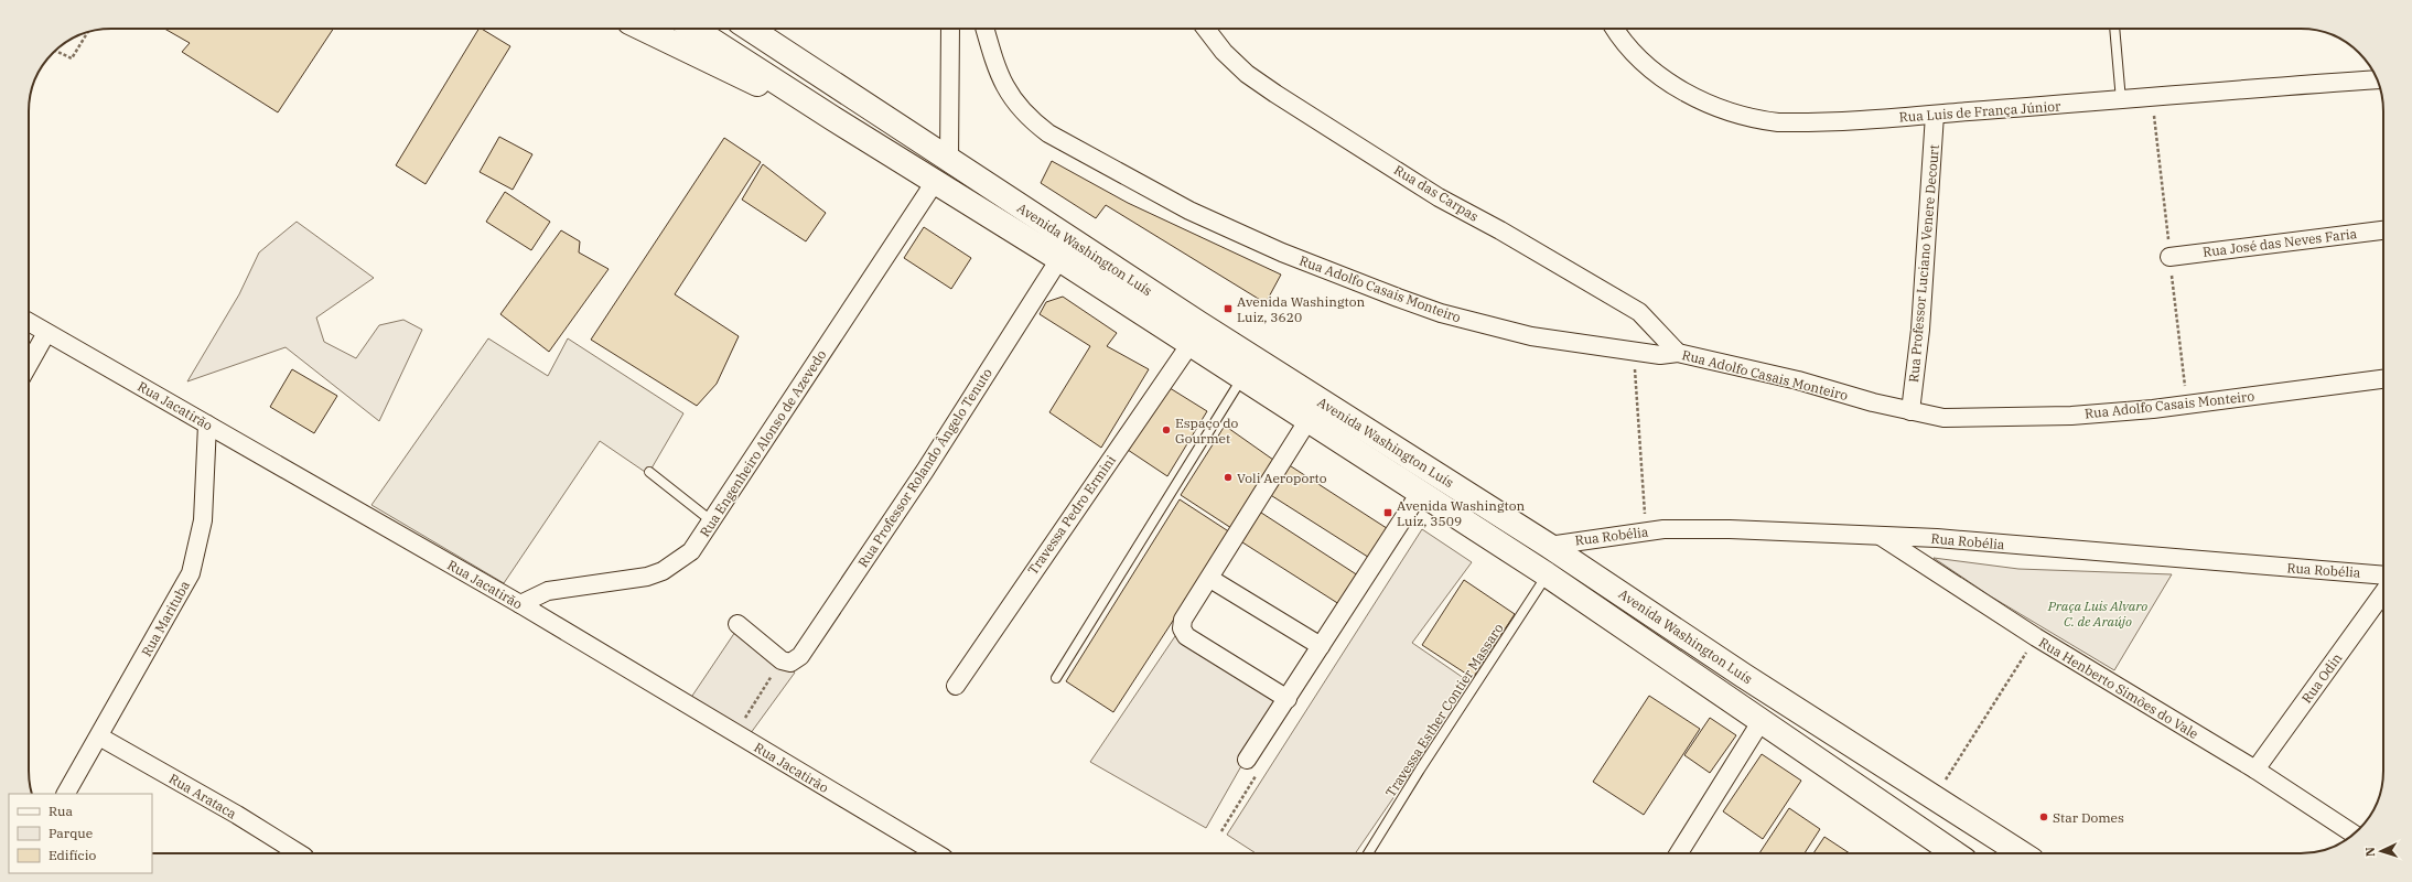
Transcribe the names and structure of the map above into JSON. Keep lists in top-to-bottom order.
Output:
{
  "streets": {
    "highway": ["Avenida Washington Luís"],
    "street": [
      "Rua Luis de França Júnior",
      "Rua das Carpas",
      "Rua José das Neves Faria",
      "Rua Professor Luciano Venere Decourt",
      "Rua Adolfo Casais Monteiro",
      "Rua Jacatirão",
      "Rua Engenheiro Alonso de Azevedo",
      "Rua Professor Rolando Ângelo Tenuto",
      "Travessa Pedro Ermini",
      "Rua Robélia",
      "Rua Marituba",
      "Rua Odin",
      "Rua Henberto Simões do Vale",
      "Rua Arataca"
    ],
    "lane": ["Travessa Esther Contier Massaro"]
  },
  "crossings": [
    ["Rua Luis de França Júnior", "Rua Professor Luciano Venere Decourt"],
    ["Rua das Carpas", "Rua Adolfo Casais Monteiro"],
    ["Avenida Washington Luís", "Rua Engenheiro Alonso de Azevedo"],
    ["Avenida Washington Luís", "Rua Professor Rolando Ângelo Tenuto"],
    ["Avenida Washington Luís", "Travessa Pedro Ermini"],
    ["Avenida Washington Luís", "Rua Robélia"],
    ["Avenida Washington Luís", "Travessa Esther Contier Massaro"],
    ["Rua Professor Luciano Venere Decourt", "Rua Adolfo Casais Monteiro"],
    ["Rua Jacatirão", "Rua Engenheiro Alonso de Azevedo"],
    ["Rua Jacatirão", "Rua Marituba"],
    ["Rua Robélia", "Rua Henberto Simões do Vale"],
    ["Rua Marituba", "Rua Arataca"],
    ["Rua Odin", "Rua Henberto Simões do Vale"]
  ],
  "parks": ["Praça Luis Alvaro C. de Araújo"],
  "places": {
    "transit": ["Avenida Washington Luiz, 3620", "Avenida Washington Luiz, 3509"],
    "other": ["Espaço do Gourmet", "Voli Aeroporto", "Star Domes"]
  },
  "legend": ["Rua", "Parque", "Edifício"],
  "north": "left"
}
